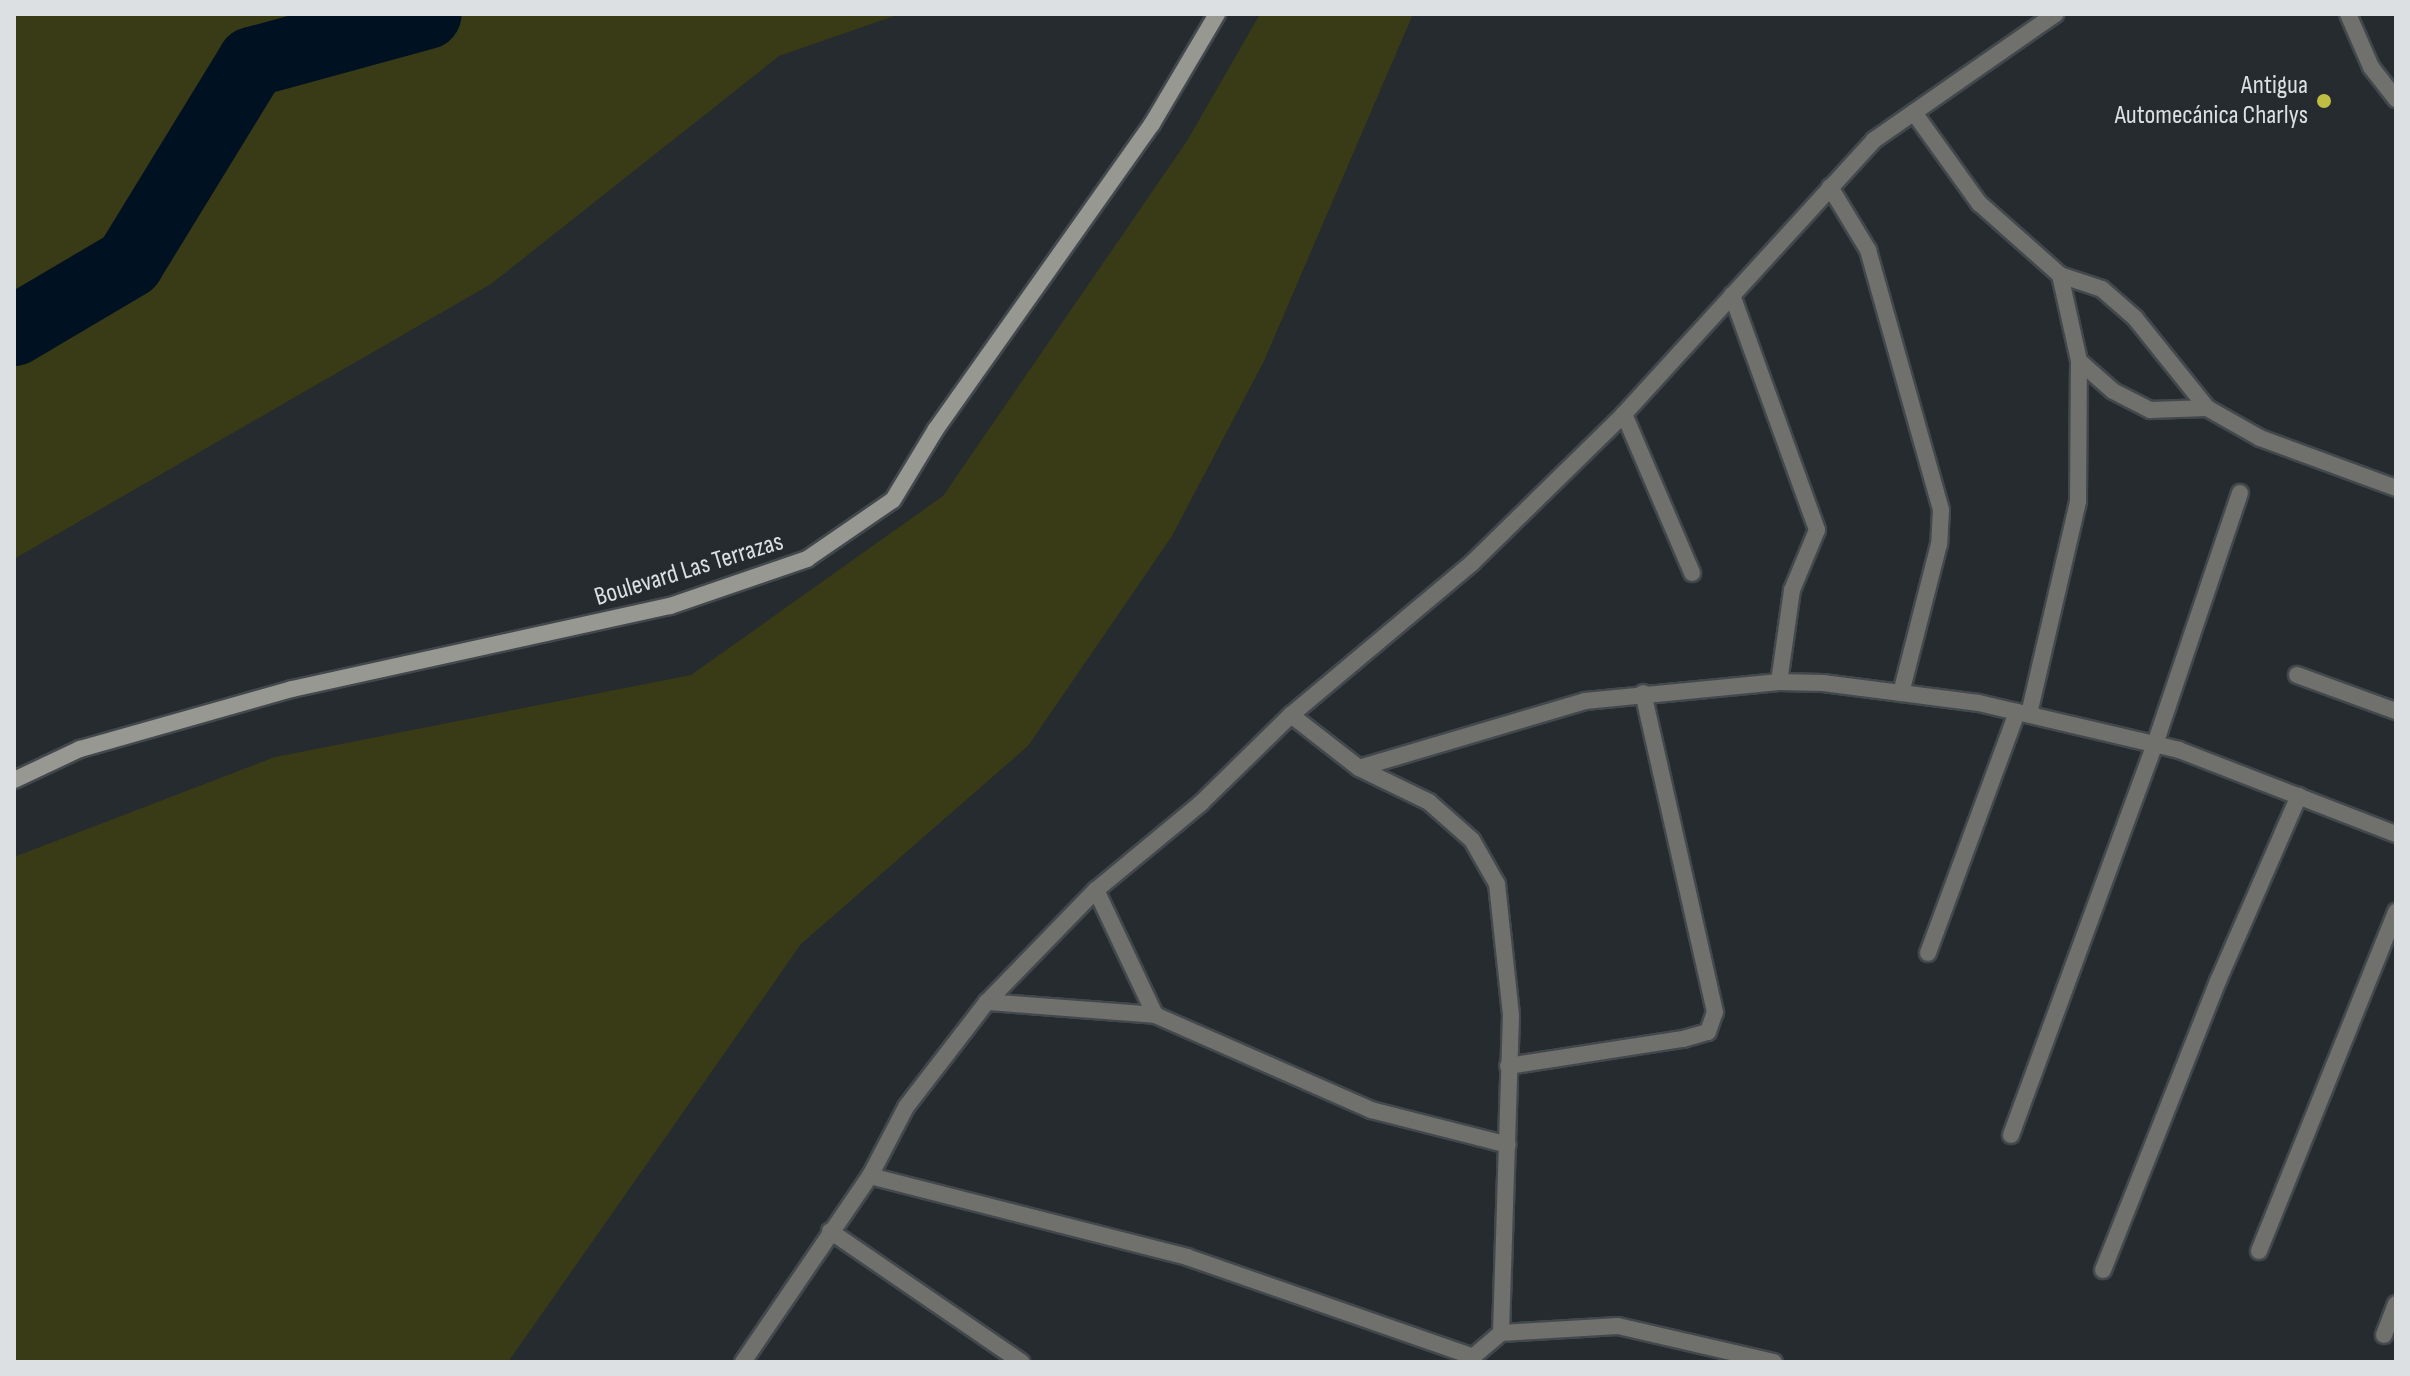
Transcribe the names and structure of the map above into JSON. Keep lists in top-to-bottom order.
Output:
{
  "streets": {
    "main road": ["Boulevard Las Terrazas"]
  },
  "places": ["Antigua Automecánica Charlys"]
}
